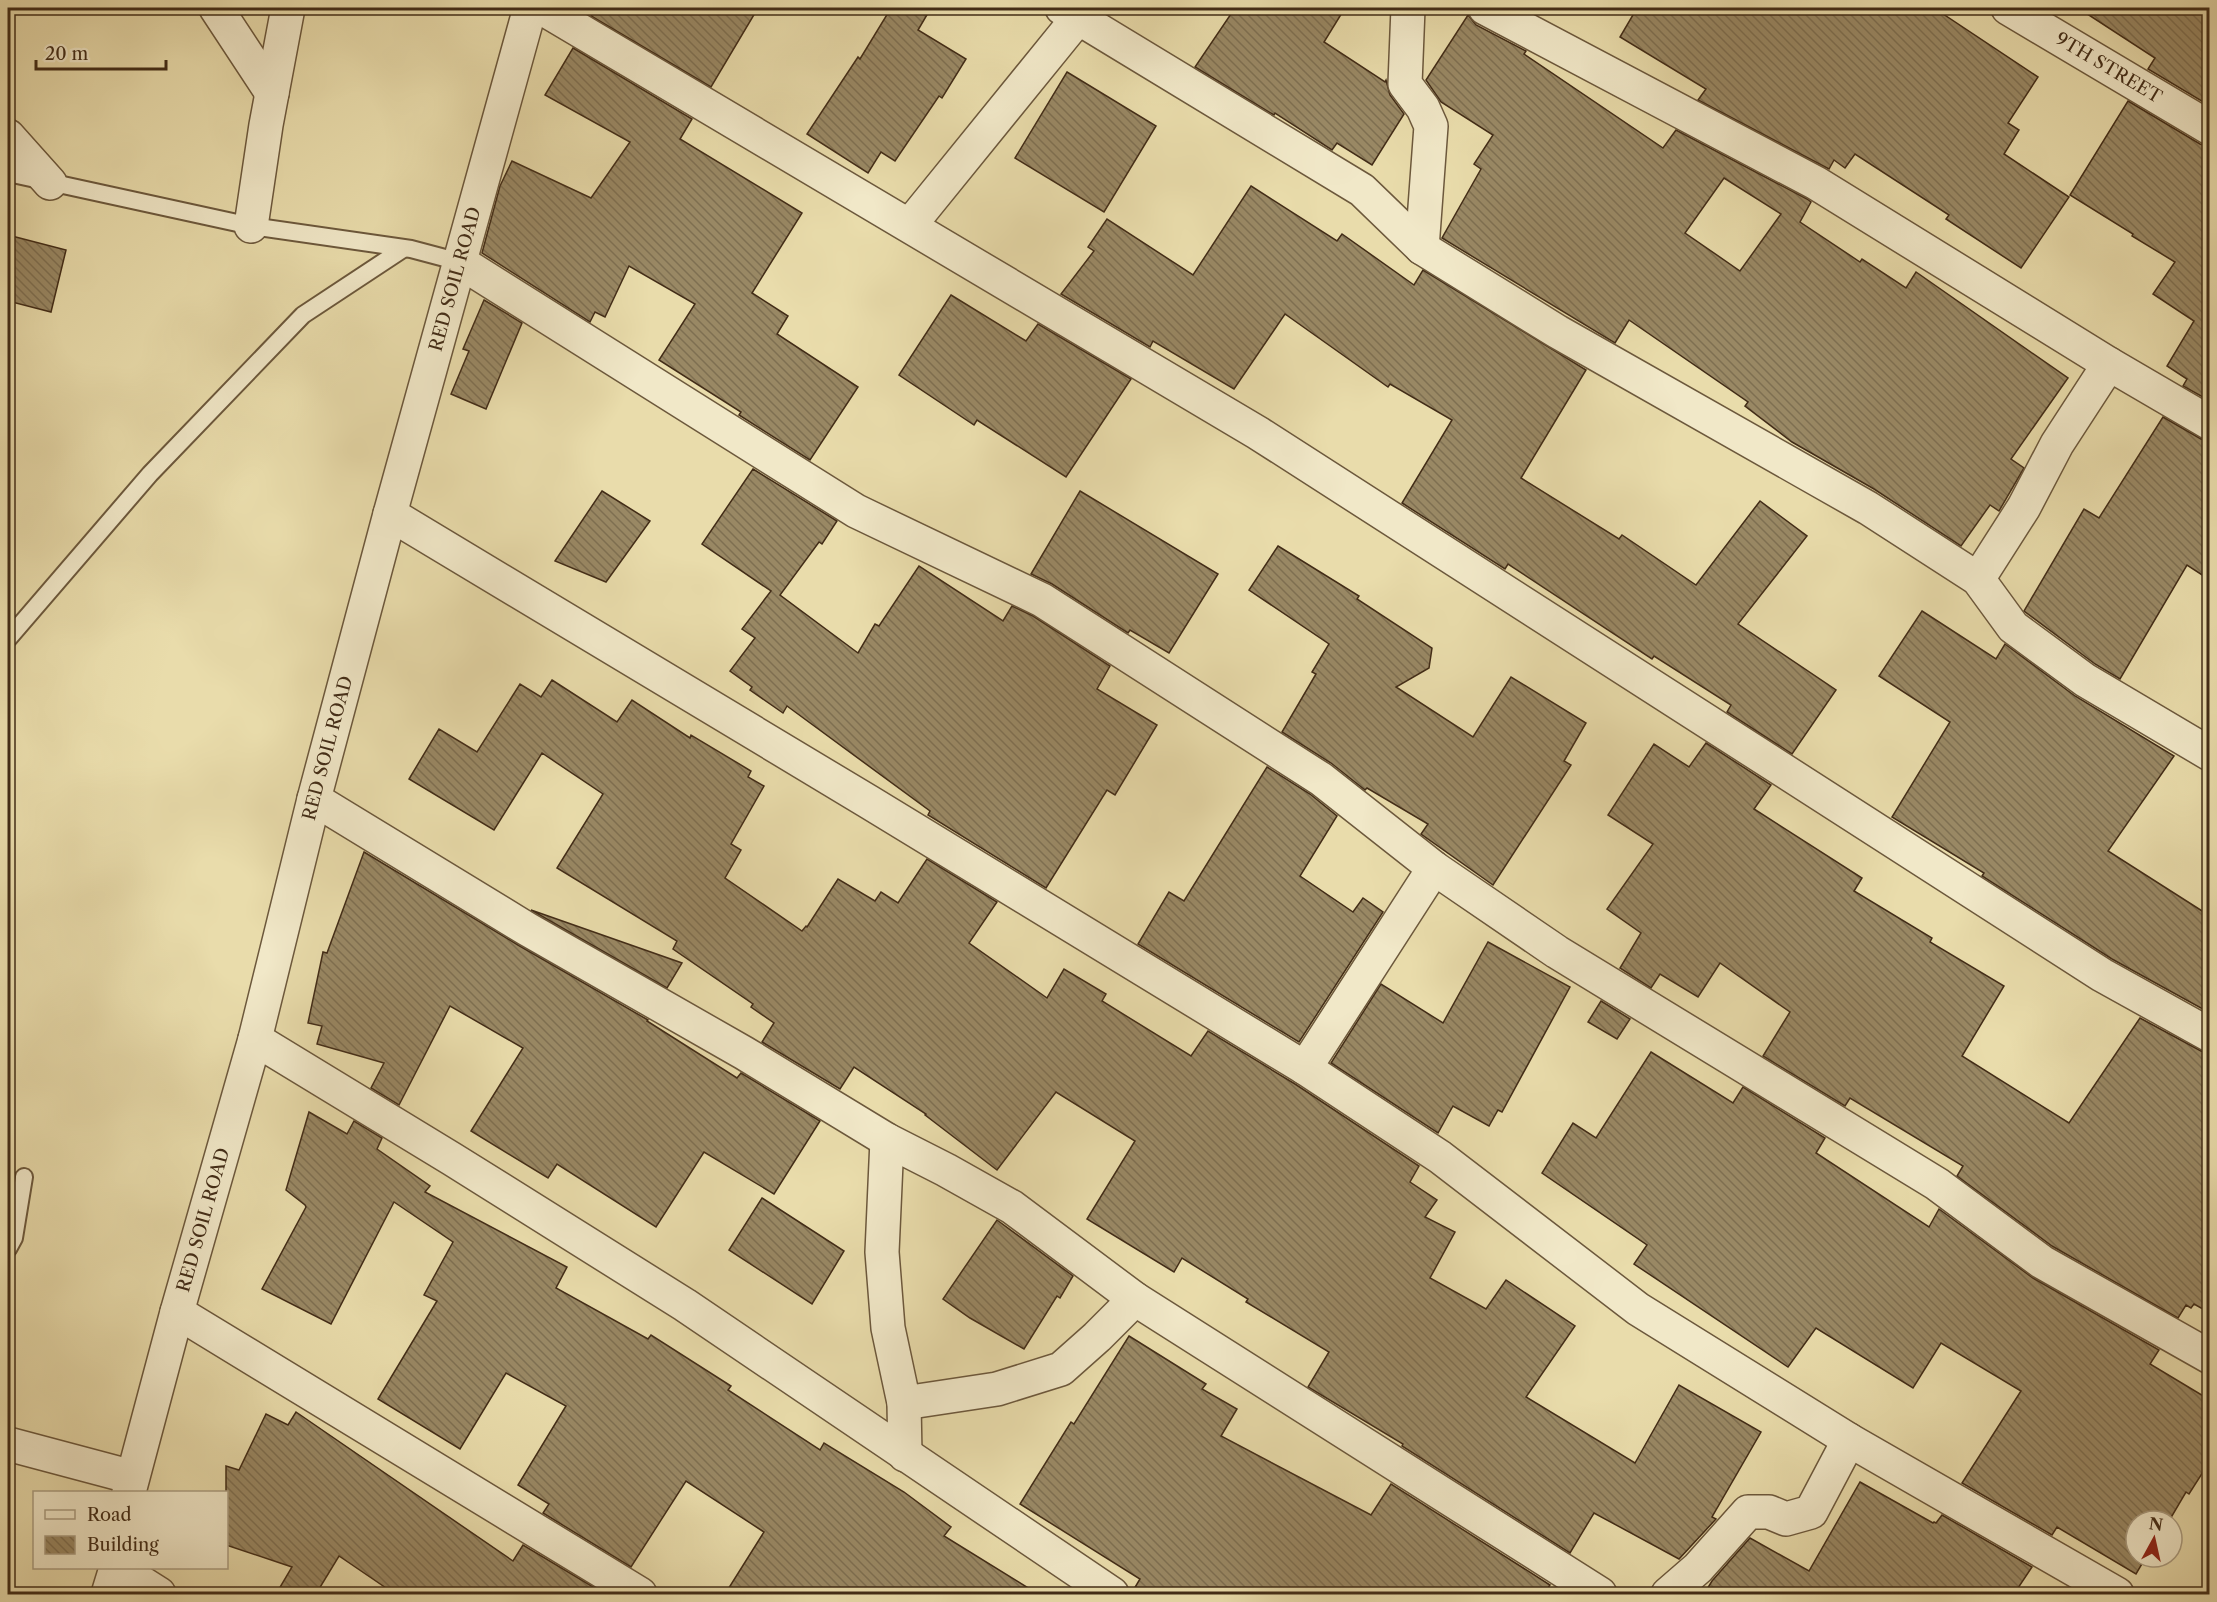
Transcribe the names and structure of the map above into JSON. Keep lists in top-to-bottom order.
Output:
{
  "streets": {
    "street": ["9TH STREET", "RED SOIL ROAD"]
  },
  "legend": ["Road", "Building"],
  "scale_bar": "20 m",
  "north": "top"
}
